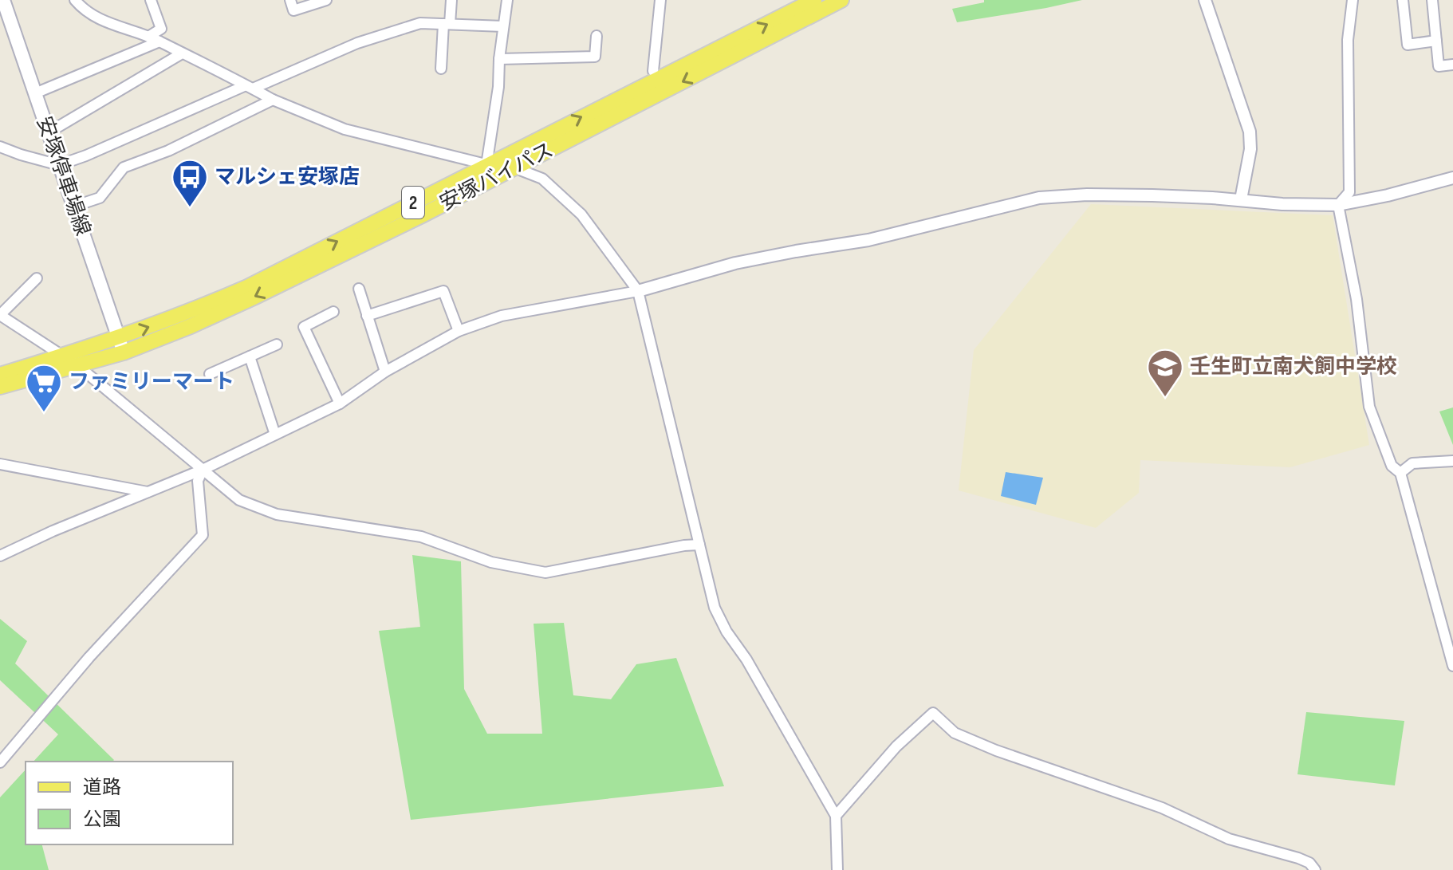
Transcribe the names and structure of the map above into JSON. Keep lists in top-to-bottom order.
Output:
{
  "streets": {
    "main road": ["安塚停車場線", "安塚バイパス", "2"]
  },
  "crossings": [
    ["安塚停車場線", "安塚バイパス"]
  ],
  "places": {
    "bus stop": ["マルシェ安塚店"],
    "school or university": ["壬生町立南犬飼中学校"],
    "supermarket": ["ファミリーマート"]
  },
  "legend": ["道路", "公園"]
}
